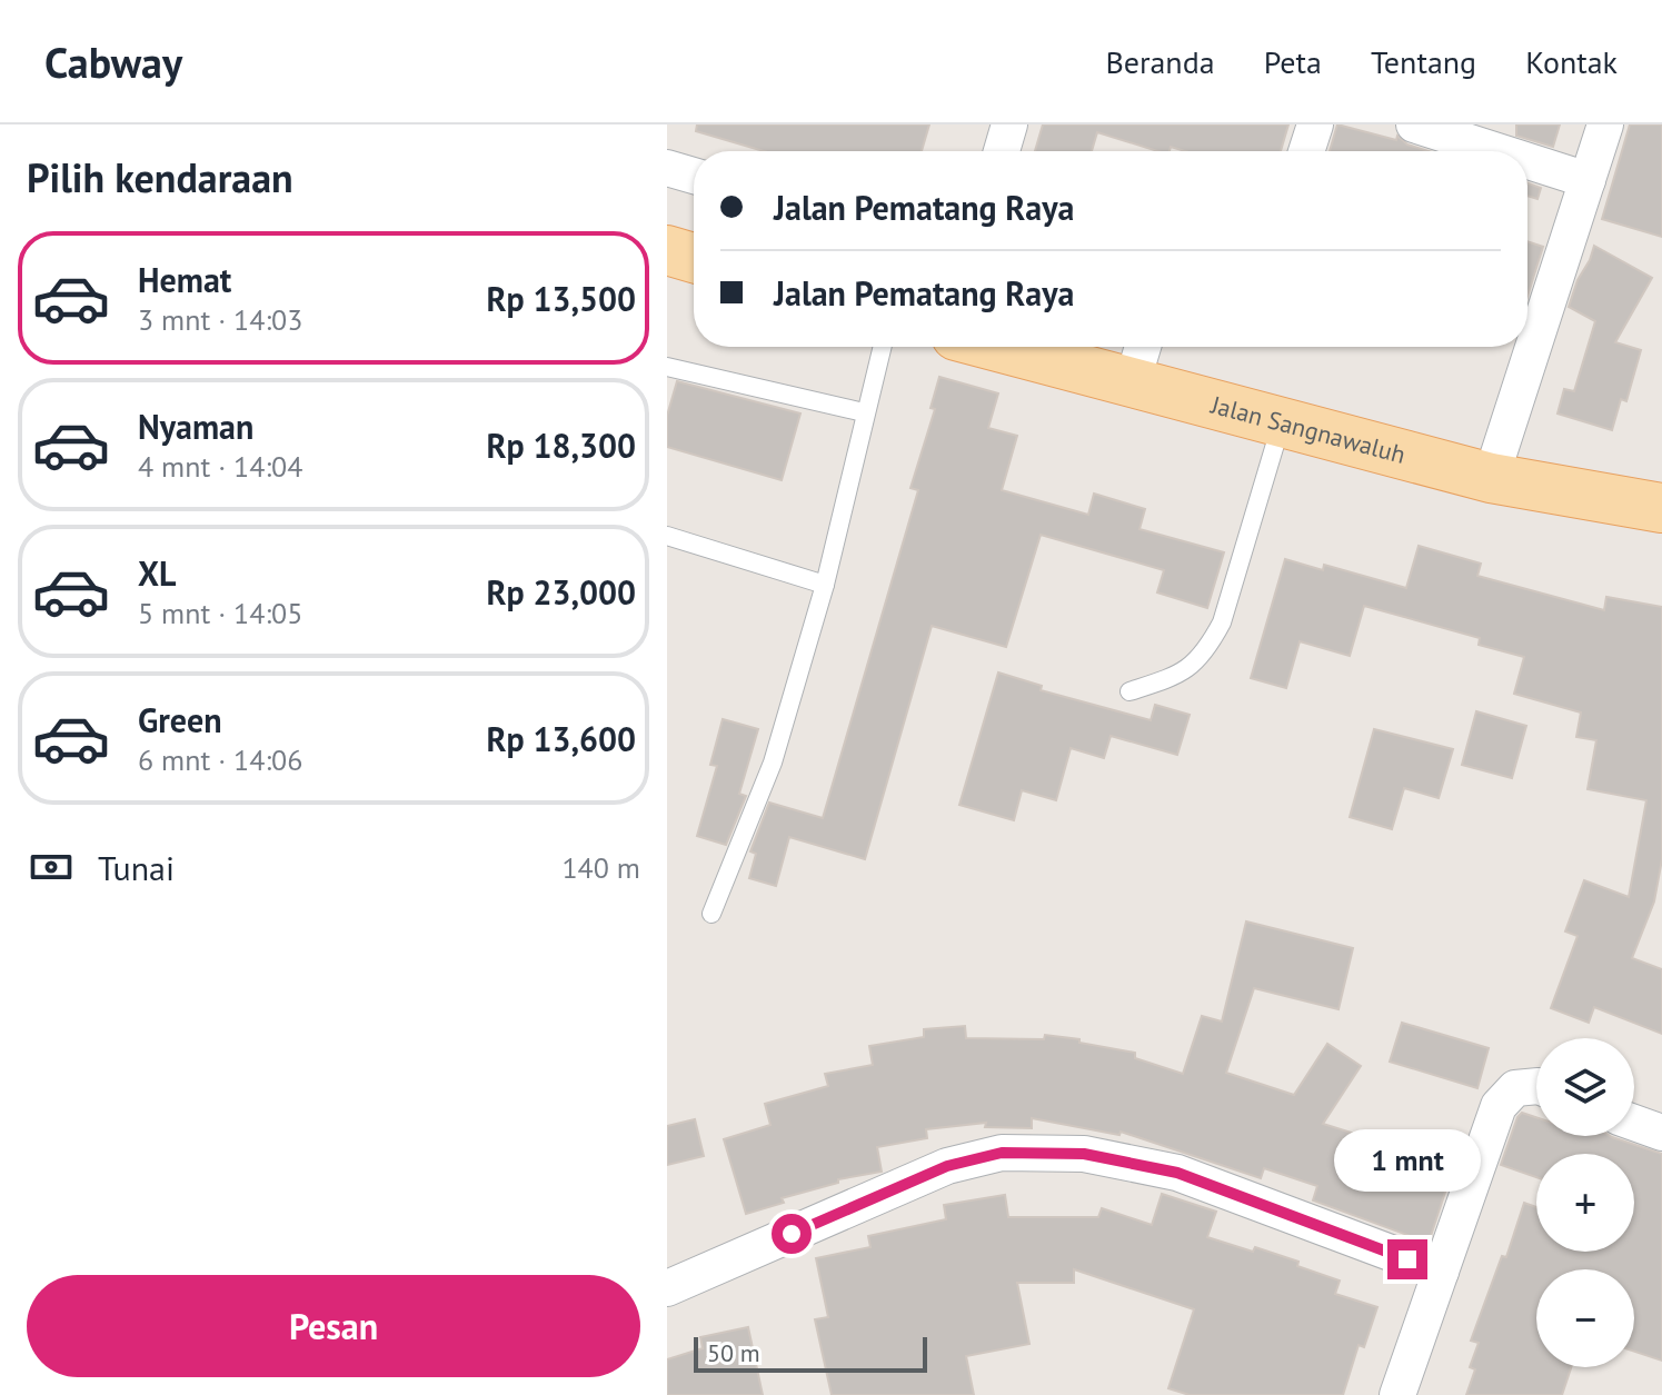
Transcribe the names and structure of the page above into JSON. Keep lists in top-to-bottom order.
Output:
{
  "streets": {
    "main road": ["Jalan Sangnawaluh"]
  },
  "scale_bar": "50 m",
  "page": {
    "header": "Cabway",
    "nav": [
      "Beranda",
      "Peta",
      "Tentang",
      "Kontak"
    ],
    "heading": "Pilih kendaraan",
    "banner": ["Jalan Pematang Raya", "Jalan Pematang Raya"],
    "list": [
      {
        "name": "Hemat",
        "note": "3 mnt · 14:03",
        "value": "Rp 13,500"
      },
      {
        "name": "Nyaman",
        "note": "4 mnt · 14:04",
        "value": "Rp 18,300"
      },
      {
        "name": "XL",
        "note": "5 mnt · 14:05",
        "value": "Rp 23,000"
      },
      {
        "name": "Green",
        "note": "6 mnt · 14:06",
        "value": "Rp 13,600"
      }
    ],
    "pay": ["Tunai", "140 m"],
    "map_buttons": ["+", "−"],
    "bubble": "1 mnt",
    "buttons": "Pesan",
    "scale": "50 m"
  }
}
